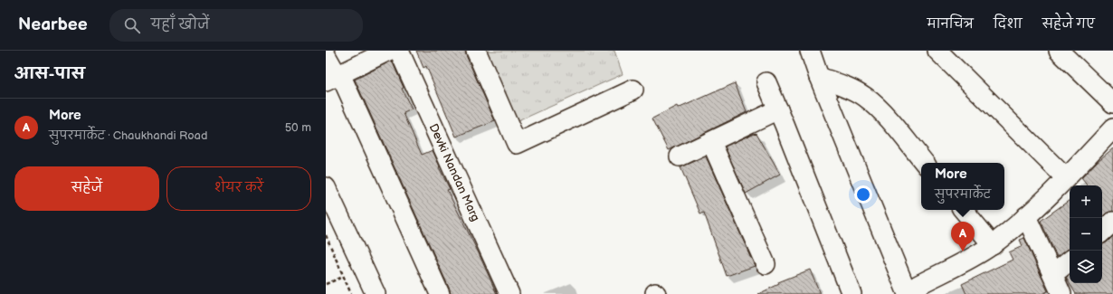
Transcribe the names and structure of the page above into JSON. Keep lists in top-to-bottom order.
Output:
{
  "streets": {
    "street": ["Devki Nandan Marg"]
  },
  "page": {
    "header": "Nearbee",
    "search": "यहाँ खोजें",
    "nav": ["मानचित्र", "दिशा", "सहेजे गए"],
    "heading": "आस-पास",
    "list": [
      {
        "mark": "A",
        "name": "More",
        "note": "सुपरमार्केट · Chaukhandi Road",
        "value": "50 m"
      }
    ],
    "buttons": ["सहेजें", "शेयर करें"],
    "popup": ["More", "सुपरमार्केट"],
    "map_buttons": ["+", "−"],
    "pins": "A"
  }
}
